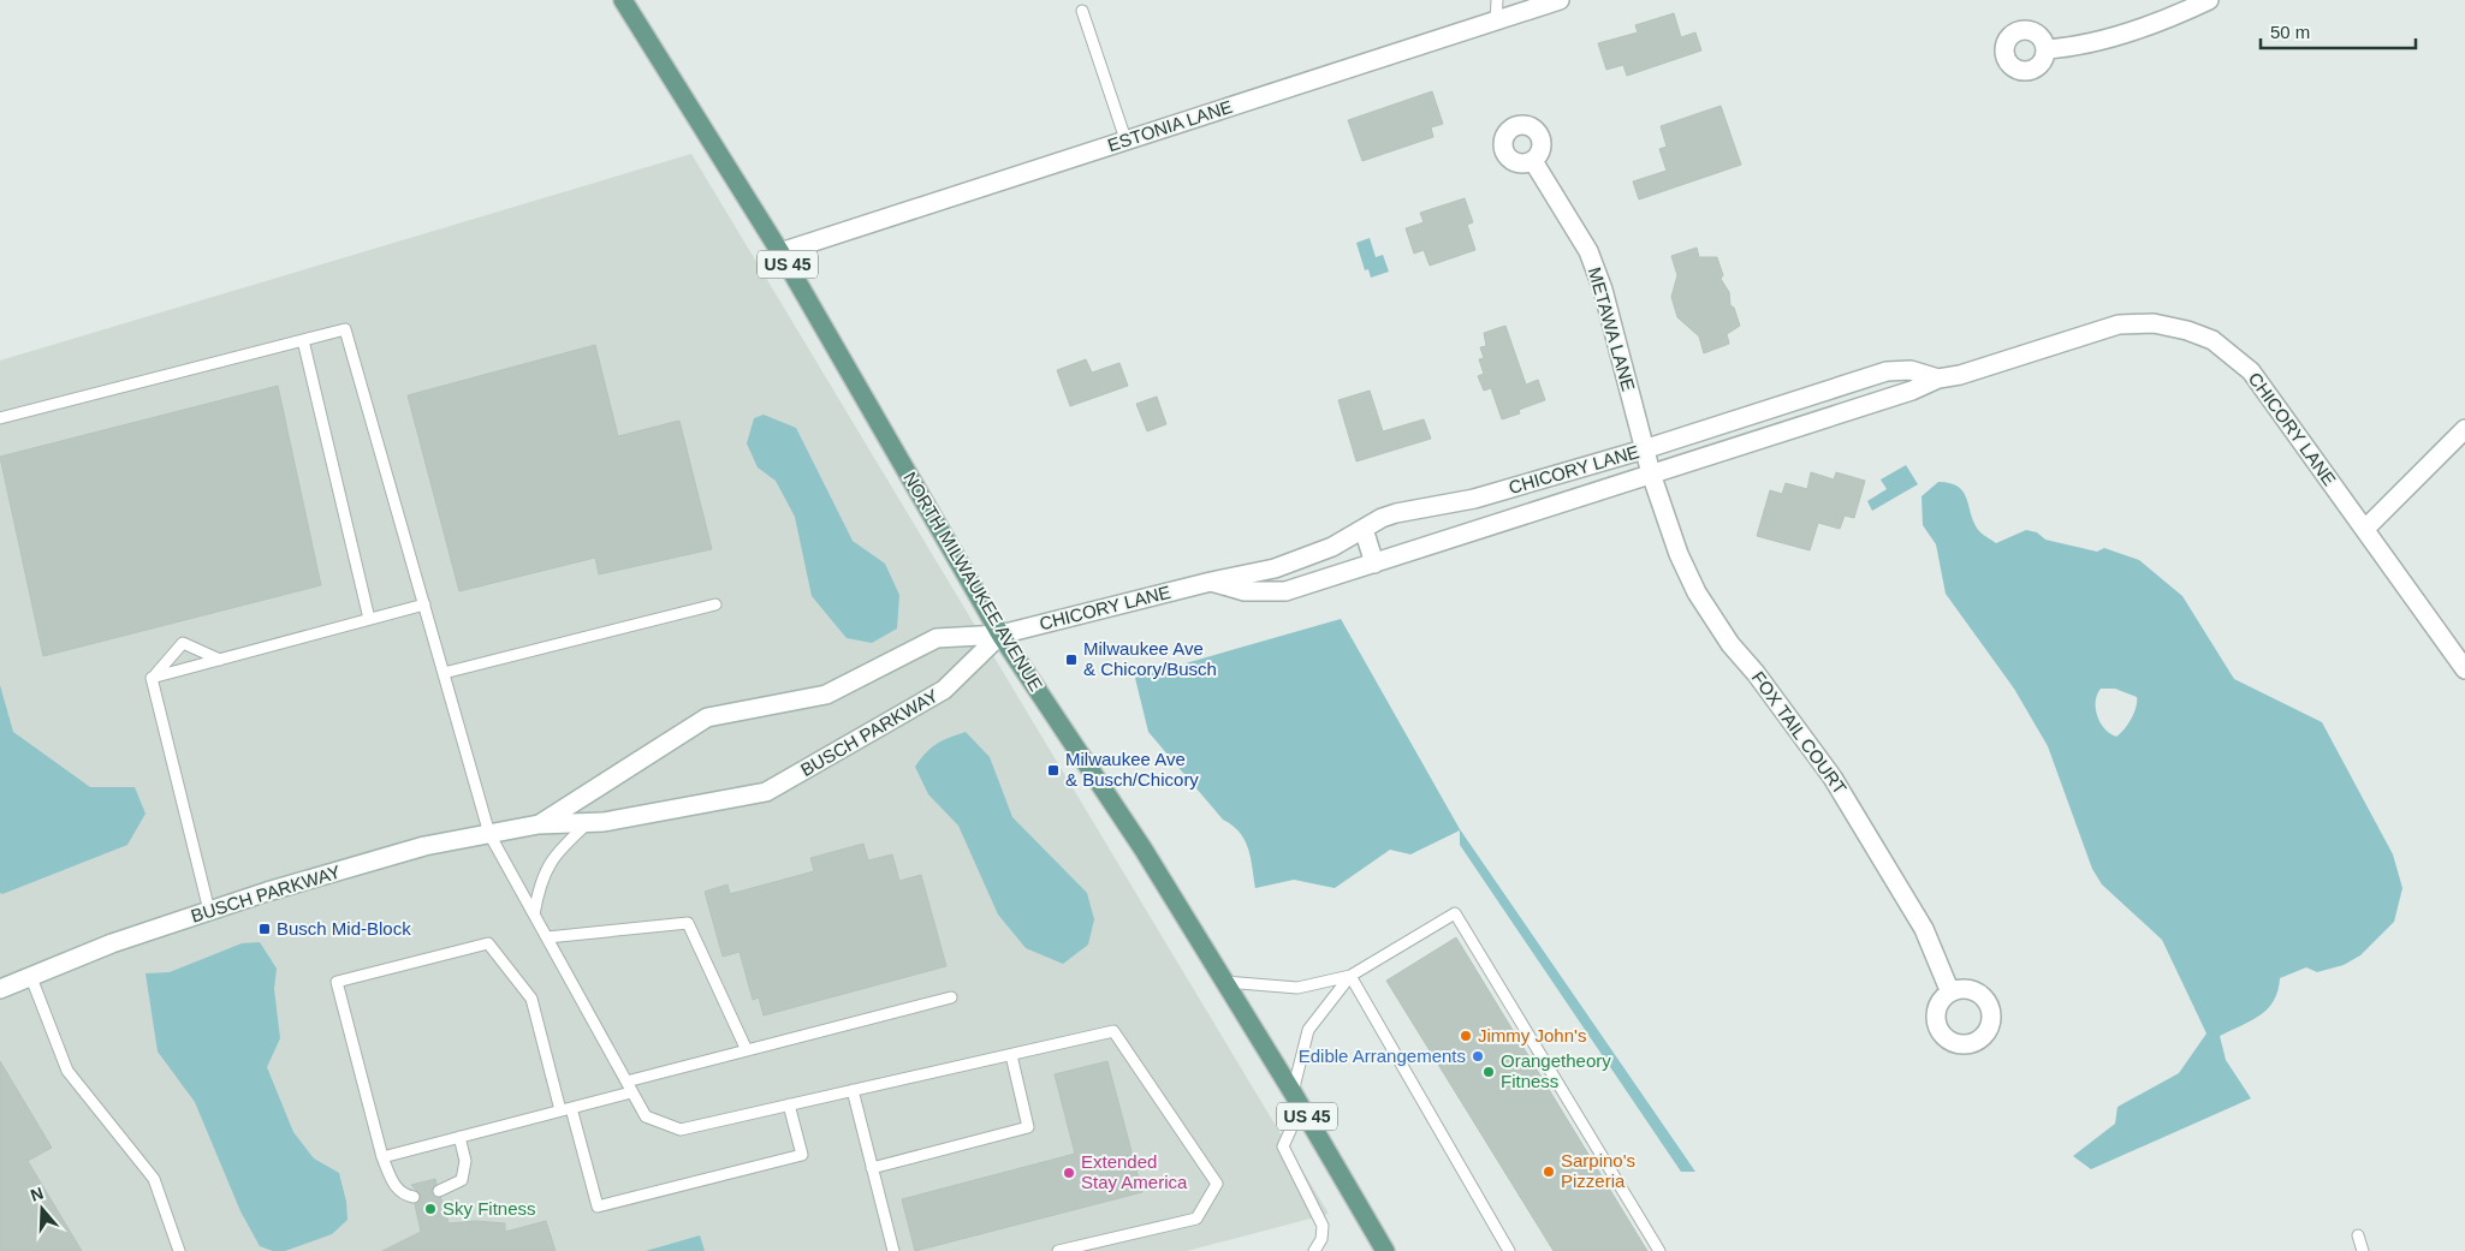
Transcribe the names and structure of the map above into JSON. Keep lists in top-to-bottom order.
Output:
{
  "streets": {
    "main road": ["US 45", "NORTH MILWAUKEE AVENUE"],
    "street": [
      "ESTONIA LANE",
      "METAWA LANE",
      "CHICORY LANE",
      "BUSCH PARKWAY",
      "FOX TAIL COURT"
    ]
  },
  "crossings": [
    ["ESTONIA LANE", "NORTH MILWAUKEE AVENUE"],
    ["METAWA LANE", "CHICORY LANE"],
    ["METAWA LANE", "FOX TAIL COURT"],
    ["CHICORY LANE", "NORTH MILWAUKEE AVENUE"],
    ["CHICORY LANE", "BUSCH PARKWAY"],
    ["CHICORY LANE", "FOX TAIL COURT"],
    ["NORTH MILWAUKEE AVENUE", "BUSCH PARKWAY"]
  ],
  "places": {
    "transit": ["Milwaukee Ave & Chicory/Busch", "Milwaukee Ave & Busch/Chicory", "Busch Mid-Block"],
    "other": [
      "Jimmy John's",
      "Edible Arrangements",
      "Orangetheory Fitness",
      "Sarpino's Pizzeria",
      "Extended Stay America",
      "Sky Fitness"
    ]
  },
  "scale_bar": "50 m",
  "north": "top"
}
